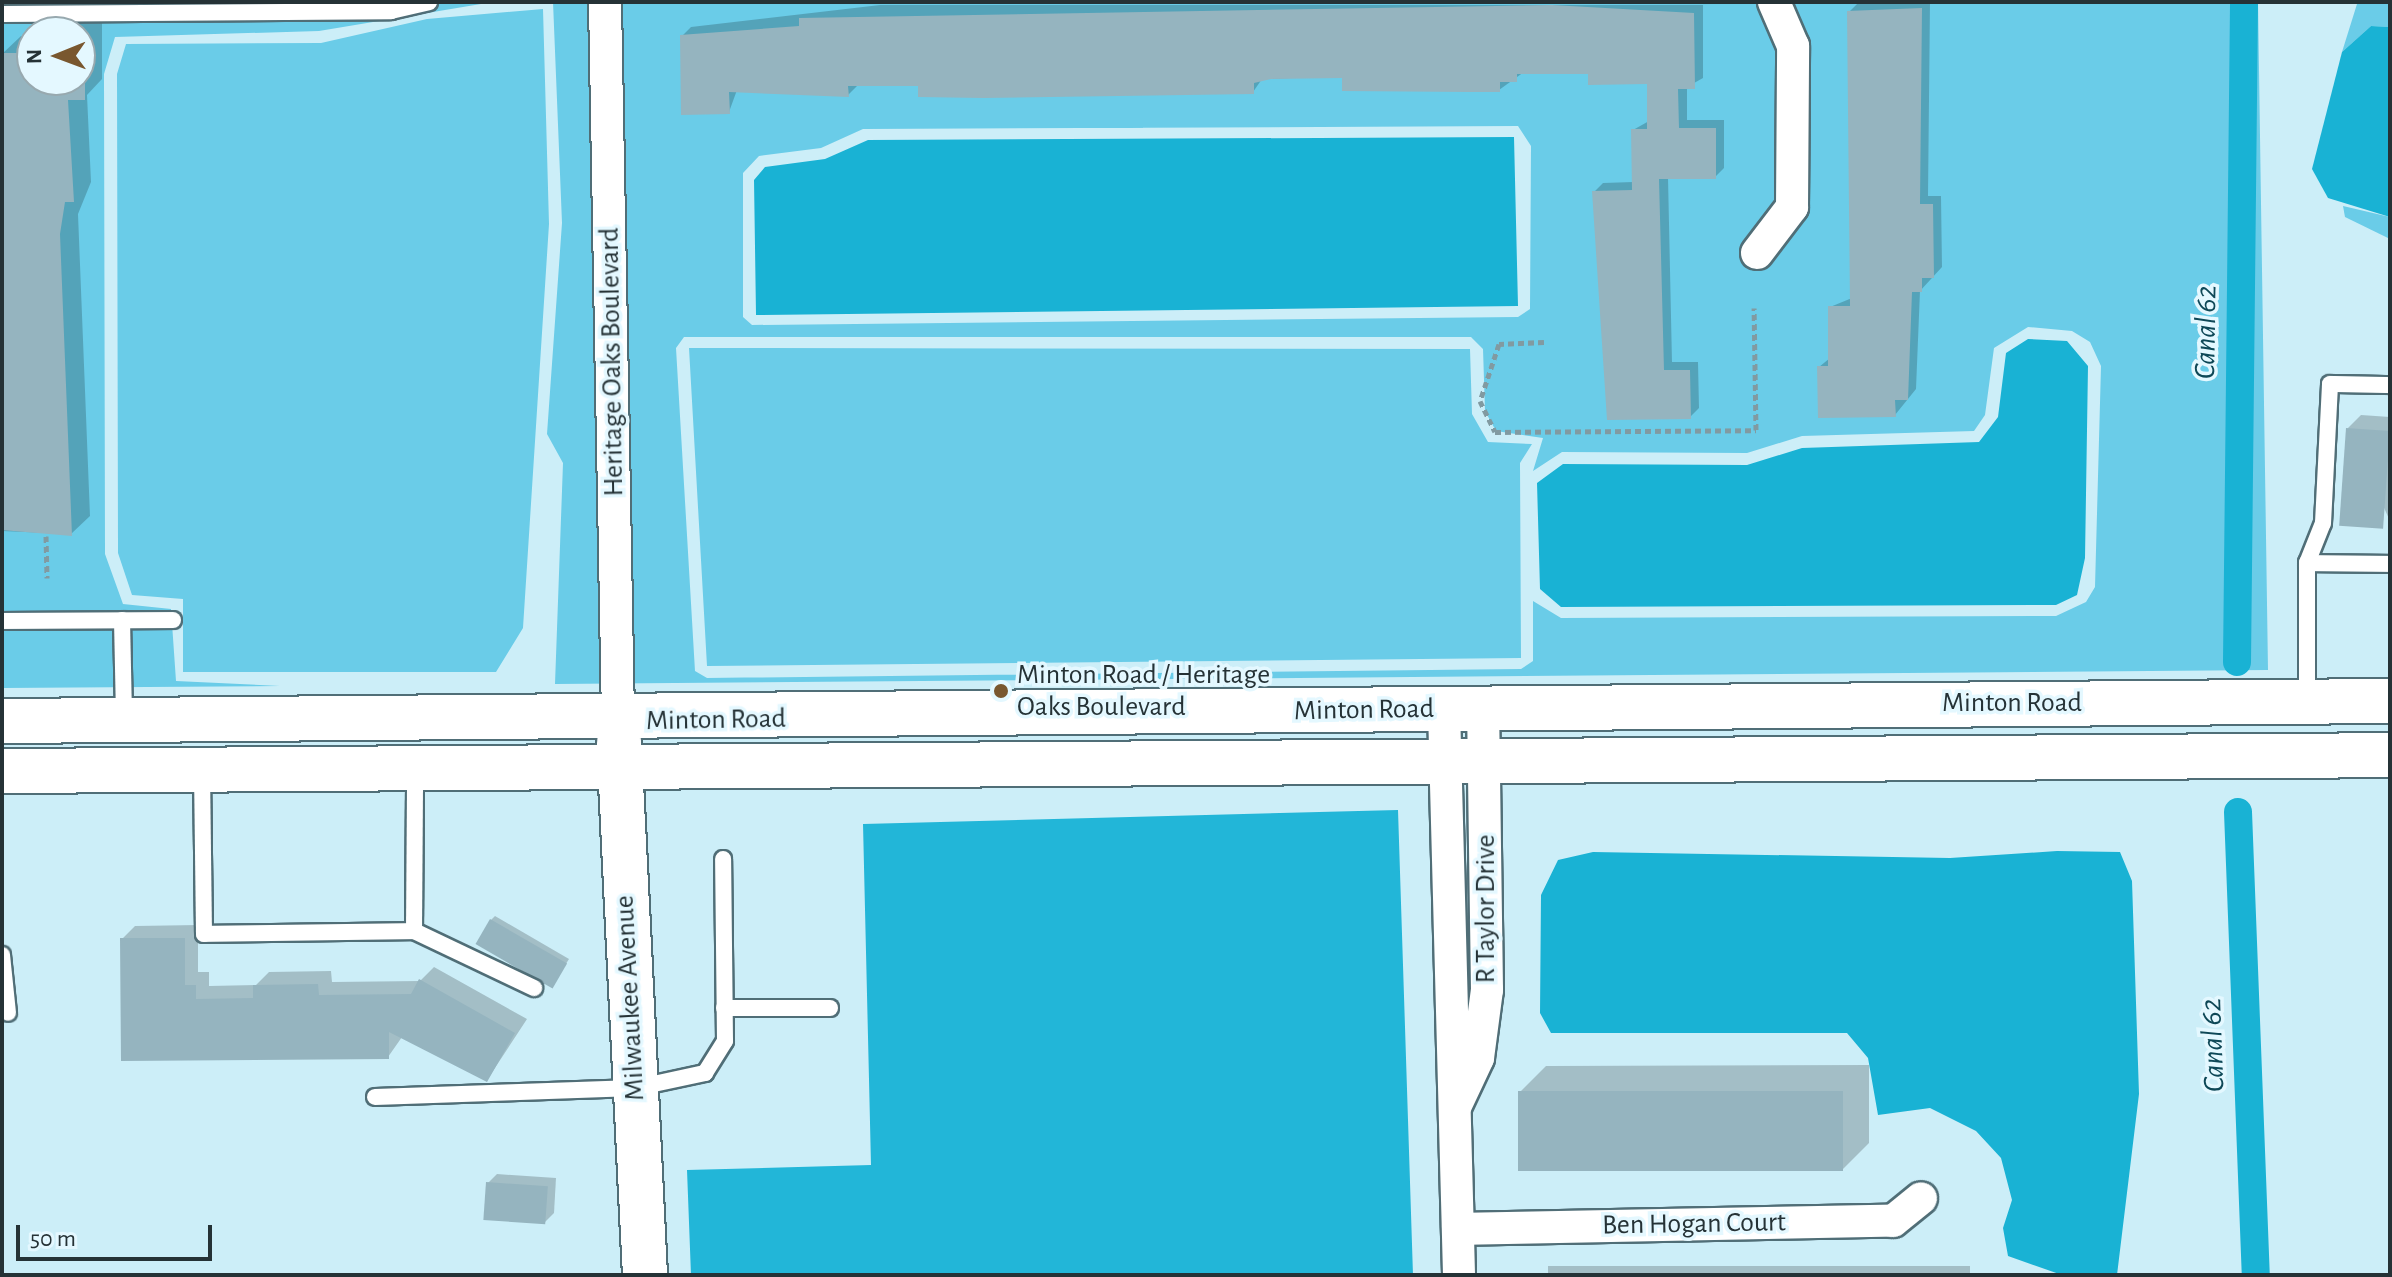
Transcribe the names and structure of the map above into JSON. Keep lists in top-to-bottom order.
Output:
{
  "streets": {
    "main road": ["Minton Road", "Milwaukee Avenue"],
    "street": ["Heritage Oaks Boulevard", "R Taylor Drive", "Ben Hogan Court"]
  },
  "crossings": [
    ["Heritage Oaks Boulevard", "Minton Road"],
    ["Heritage Oaks Boulevard", "Milwaukee Avenue"],
    ["Minton Road", "R Taylor Drive"],
    ["Minton Road", "Milwaukee Avenue"],
    ["R Taylor Drive", "Ben Hogan Court"]
  ],
  "water": ["Canal 62"],
  "places": ["Minton Road / Heritage Oaks Boulevard"],
  "scale_bar": "50 m",
  "north": "left"
}
